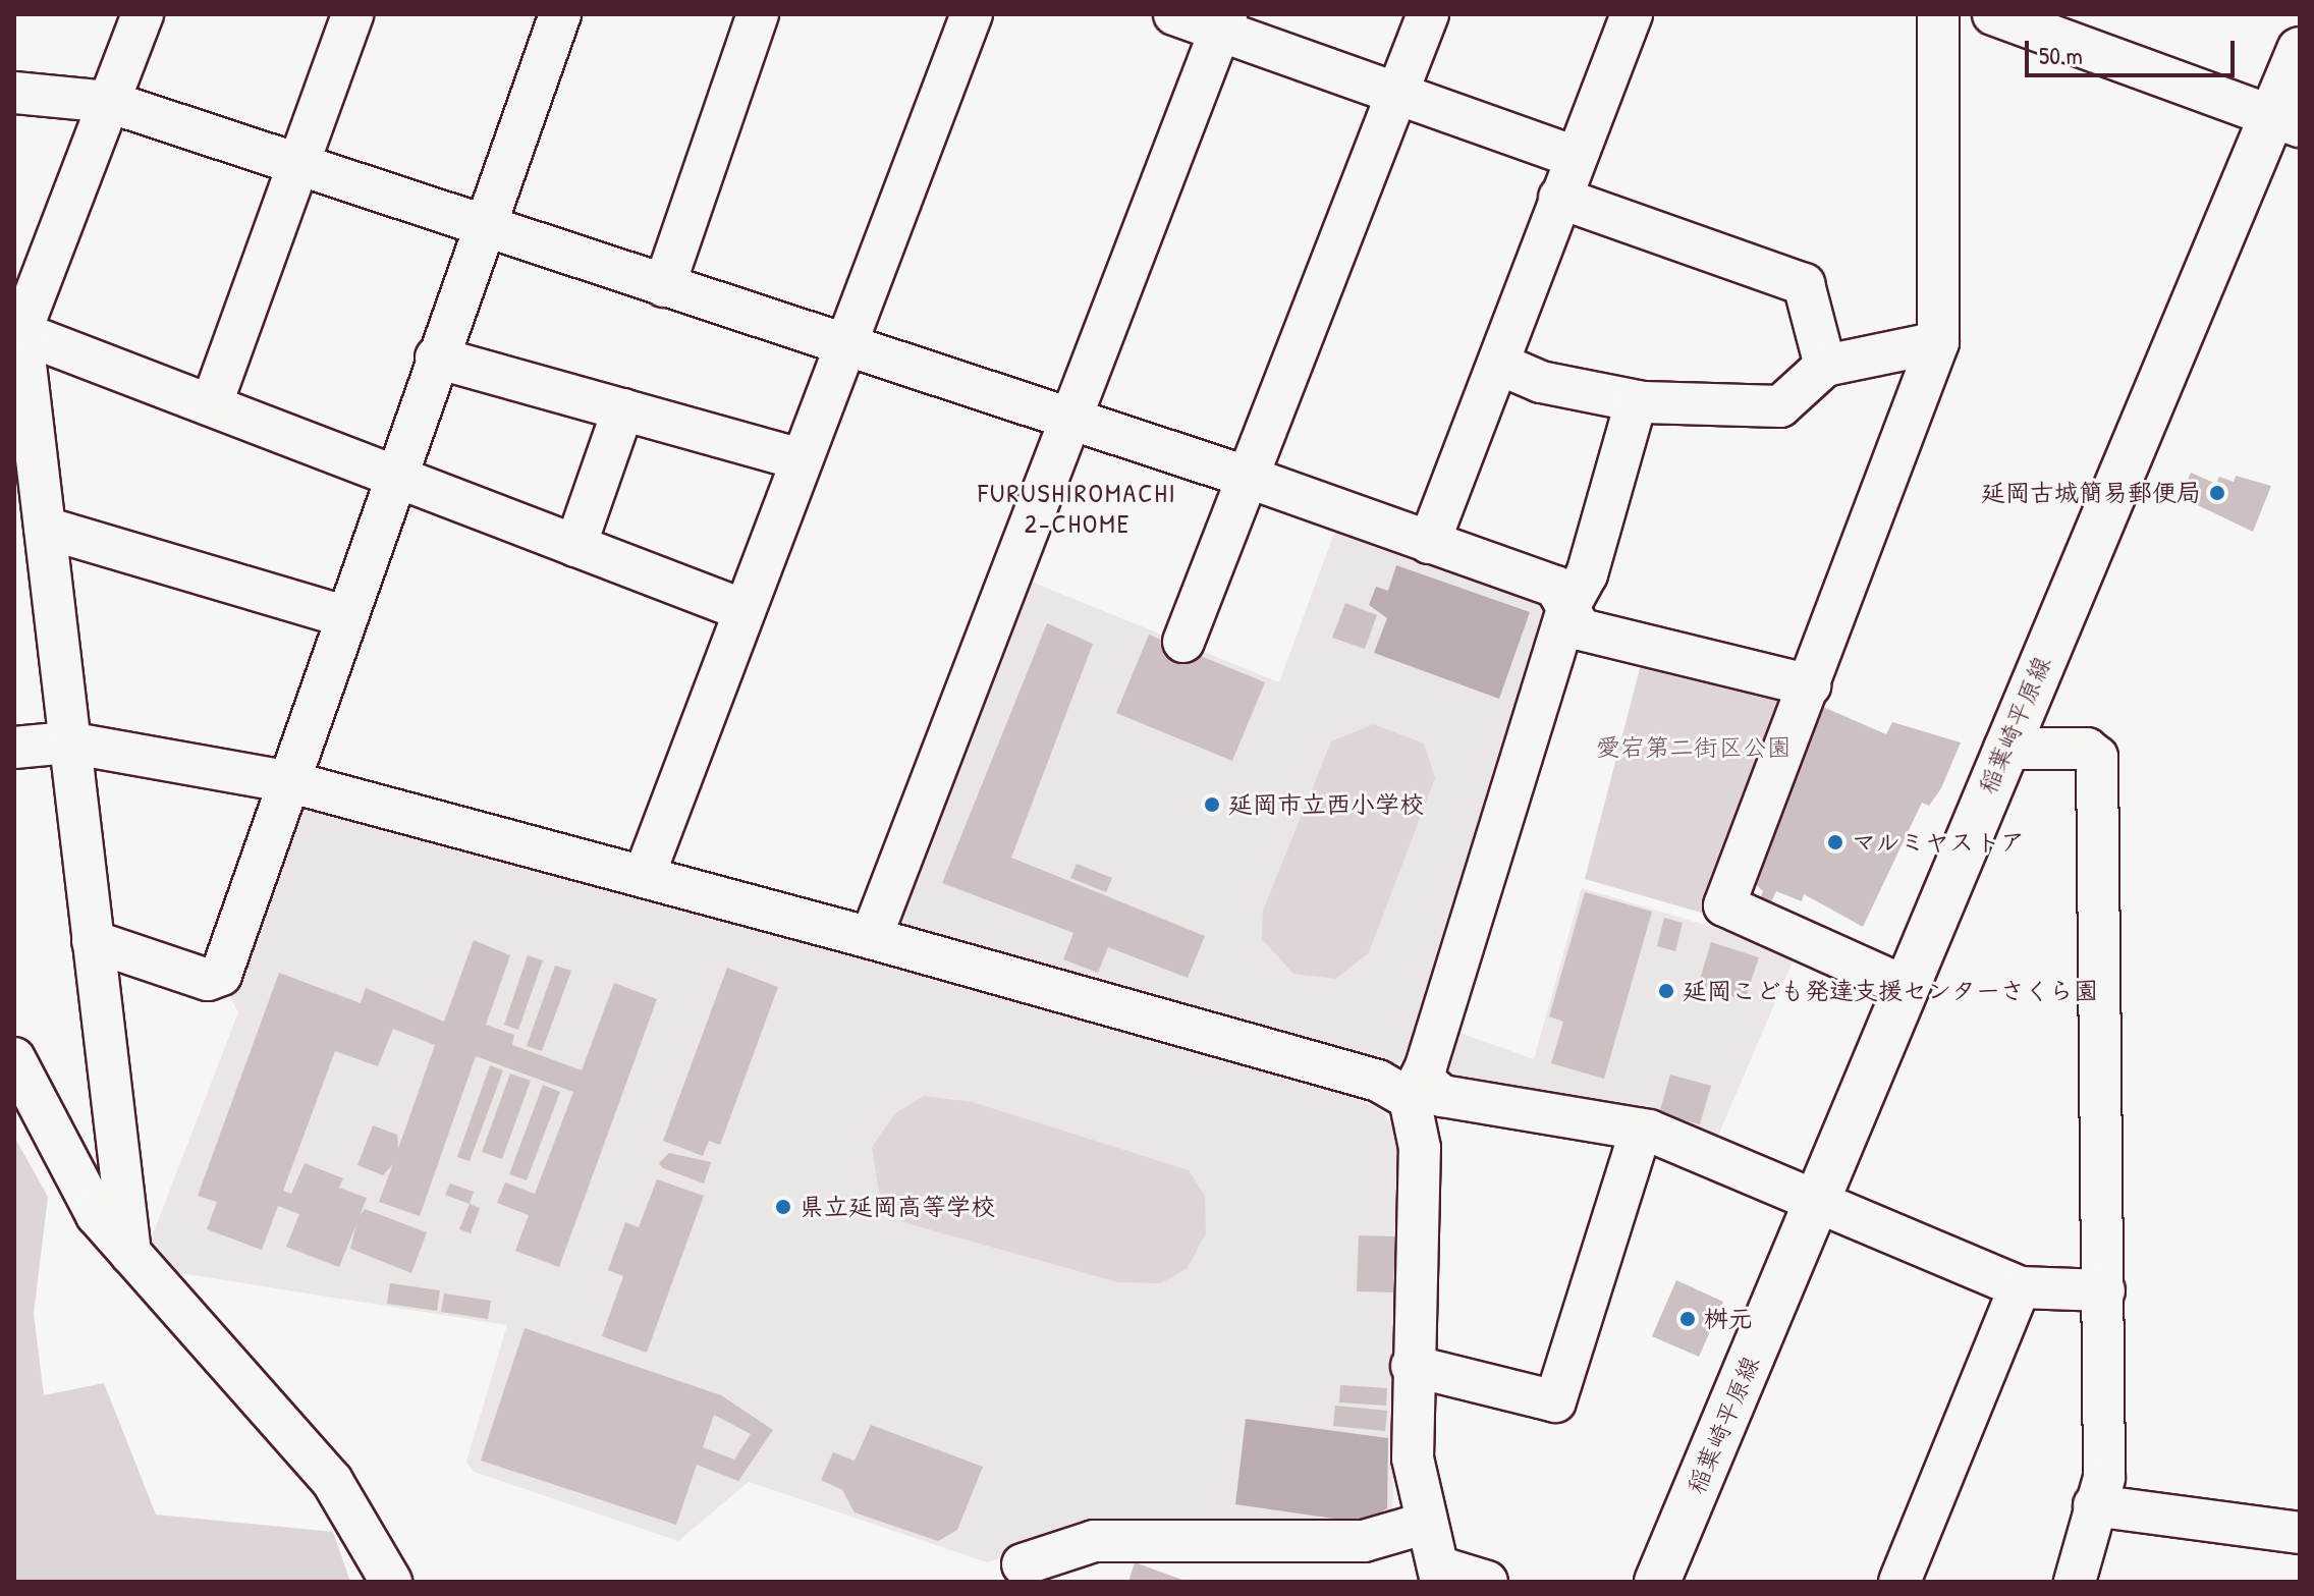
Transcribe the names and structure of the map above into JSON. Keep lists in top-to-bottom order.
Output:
{
  "streets": {
    "main road": ["稲葉崎平原線"]
  },
  "districts": ["FURUSHIROMACHI 2-CHOME"],
  "parks": ["愛宕第二街区公園"],
  "places": [
    "延岡古城簡易郵便局",
    "延岡市立西小学校",
    "マルミヤストア",
    "延岡こども発達支援センターさくら園",
    "県立延岡高等学校",
    "桝元"
  ],
  "scale_bar": "50 m"
}
